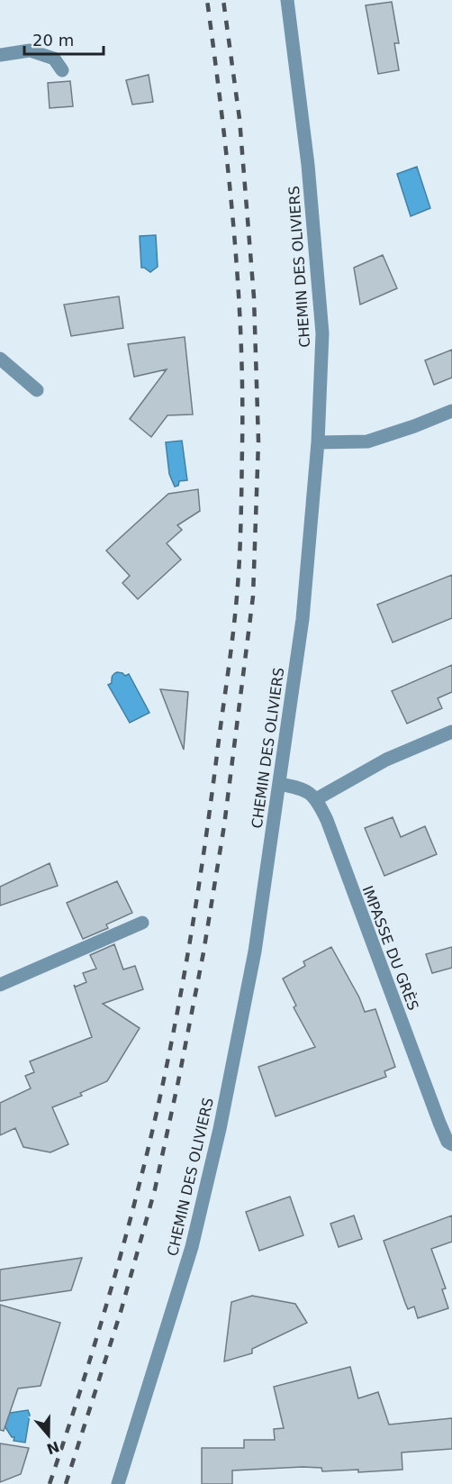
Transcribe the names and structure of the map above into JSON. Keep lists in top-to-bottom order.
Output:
{
  "streets": {
    "street": ["CHEMIN DES OLIVIERS", "IMPASSE DU GRÈS"]
  },
  "scale_bar": "20 m",
  "north": "bottom"
}
